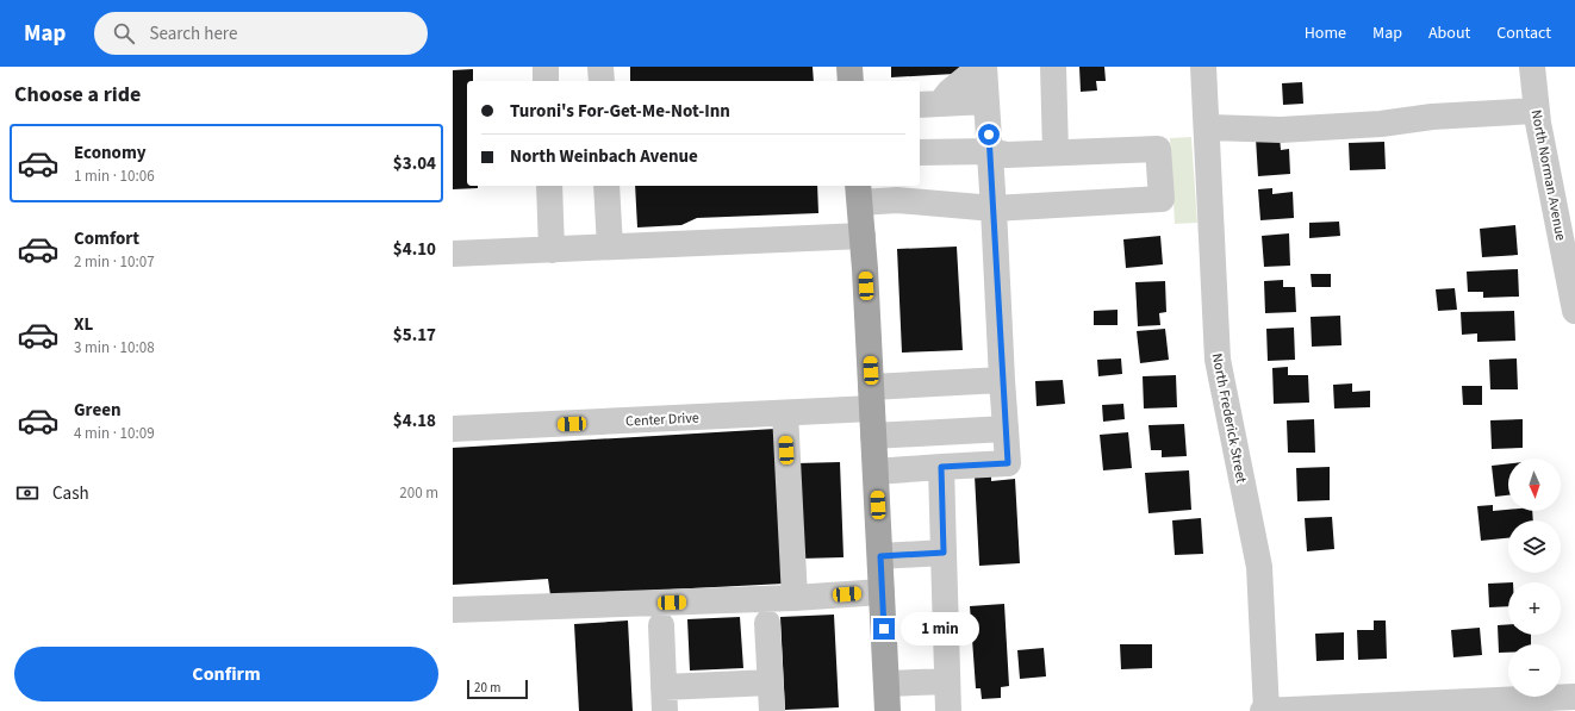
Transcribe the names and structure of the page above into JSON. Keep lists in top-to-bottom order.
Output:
{
  "streets": {
    "street": ["North Norman Avenue", "North Frederick Street", "Center Drive"]
  },
  "scale_bar": "20 m",
  "north": "bottom",
  "page": {
    "header": "Map",
    "search": "Search here",
    "nav": [
      "Home",
      "Map",
      "About",
      "Contact"
    ],
    "heading": "Choose a ride",
    "banner": ["Turoni's For-Get-Me-Not-Inn", "North Weinbach Avenue"],
    "list": [
      {
        "name": "Economy",
        "note": "1 min · 10:06",
        "value": "$3.04"
      },
      {
        "name": "Comfort",
        "note": "2 min · 10:07",
        "value": "$4.10"
      },
      {
        "name": "XL",
        "note": "3 min · 10:08",
        "value": "$5.17"
      },
      {
        "name": "Green",
        "note": "4 min · 10:09",
        "value": "$4.18"
      }
    ],
    "map_buttons": ["+", "−"],
    "pay": ["Cash", "200 m"],
    "bubble": "1 min",
    "buttons": "Confirm",
    "scale": "20 m"
  }
}
